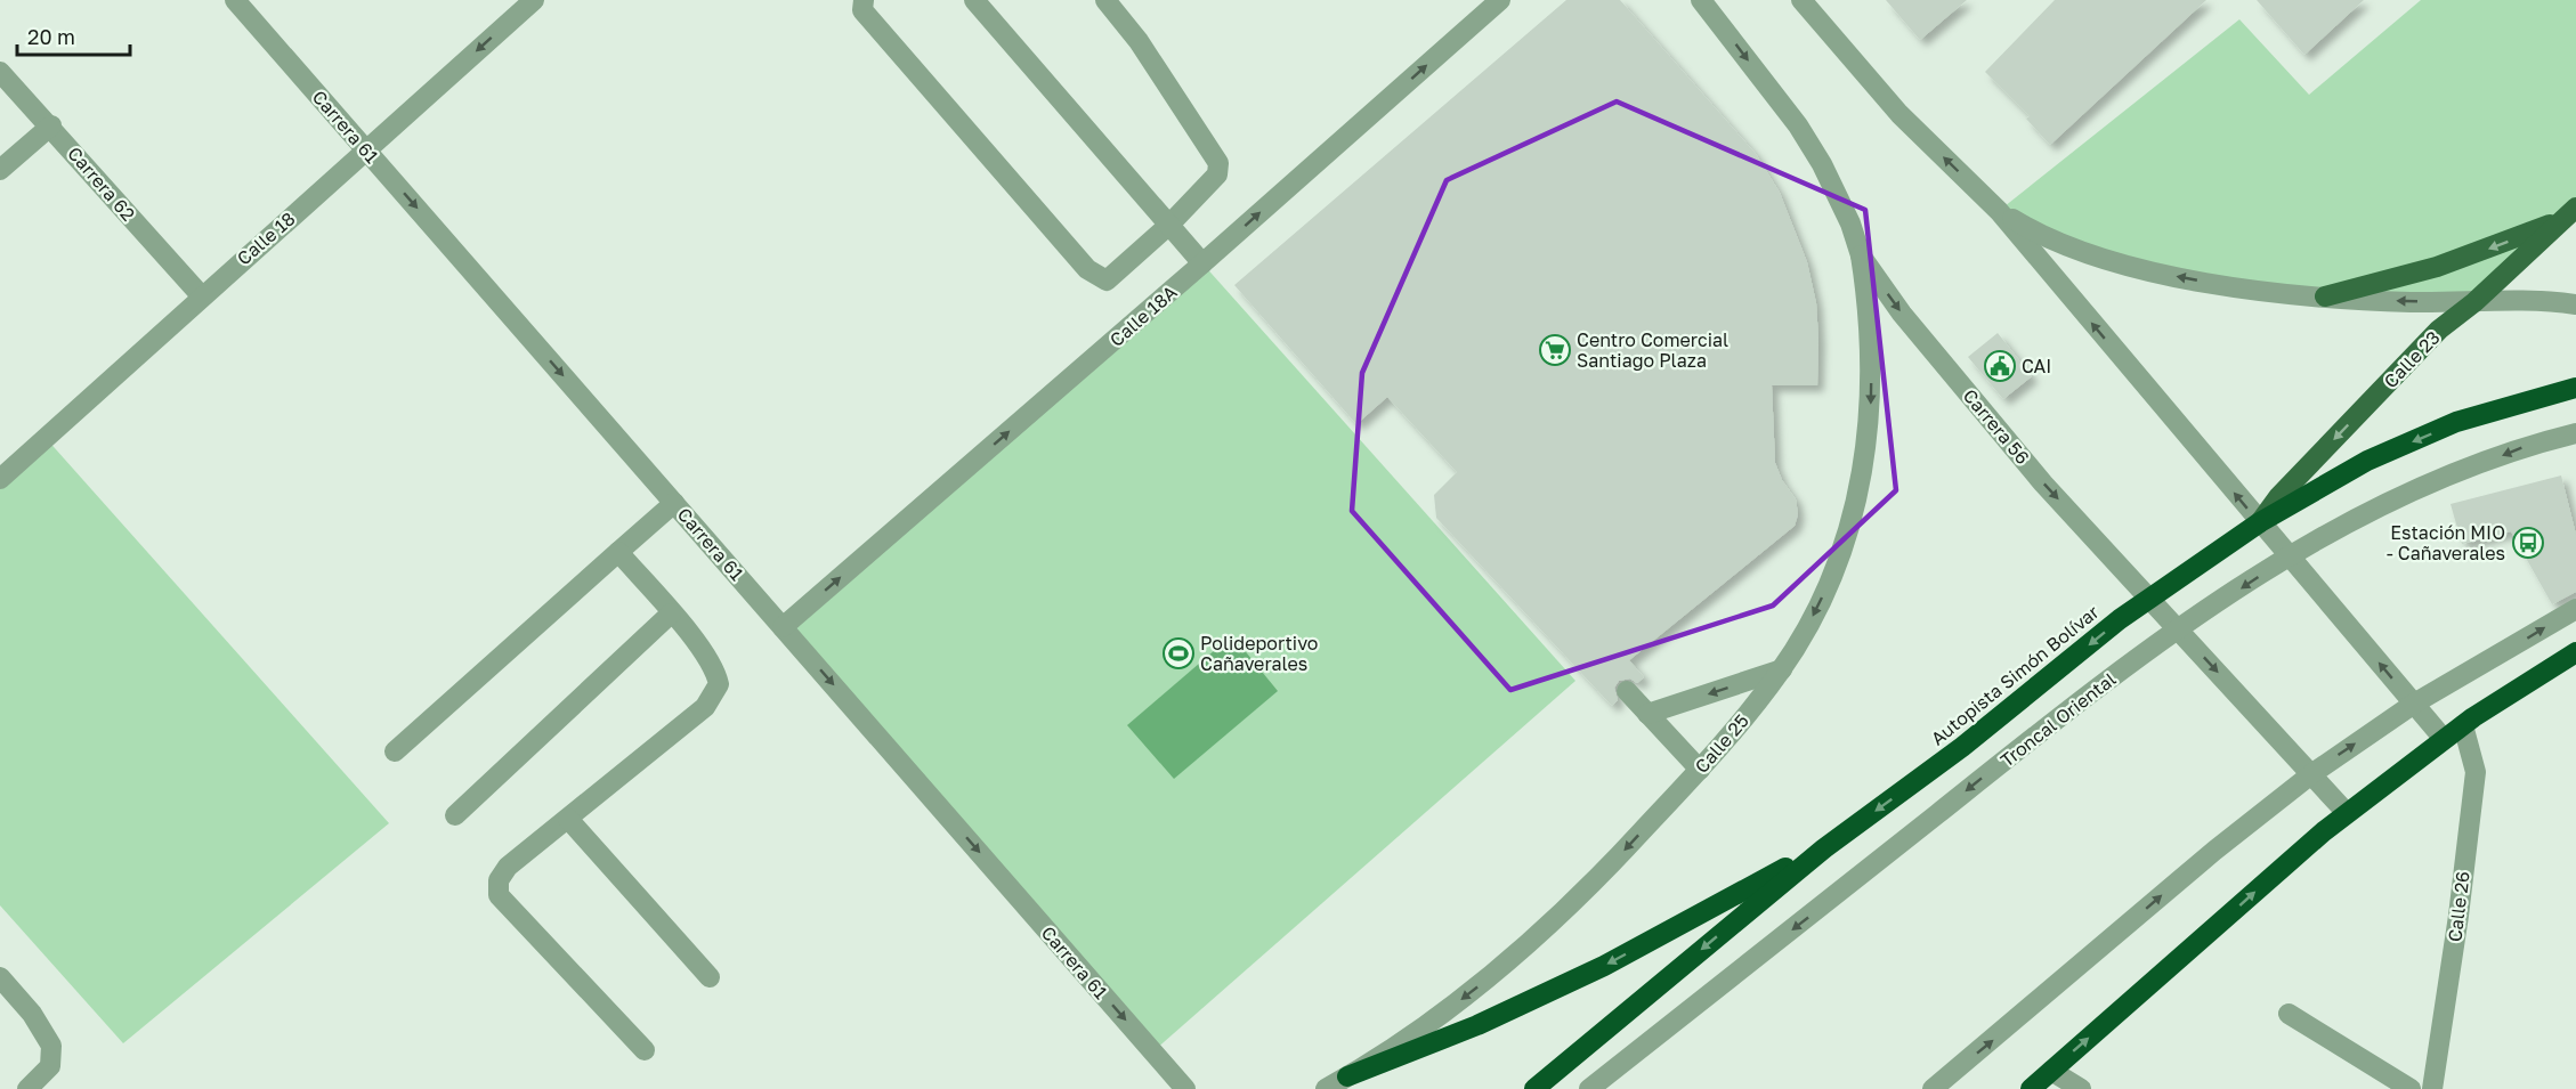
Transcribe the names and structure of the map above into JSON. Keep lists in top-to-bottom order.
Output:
{
  "streets": {
    "highway": ["Autopista Simón Bolívar"],
    "main road": ["Calle 23"],
    "street": [
      "Carrera 61",
      "Carrera 62",
      "Calle 18",
      "Calle 18A",
      "Carrera 56",
      "Troncal Oriental",
      "Calle 25",
      "Calle 26"
    ]
  },
  "crossings": [
    ["Carrera 61", "Calle 18"],
    ["Carrera 61", "Calle 18A"],
    ["Carrera 62", "Calle 18"],
    ["Calle 23", "Autopista Simón Bolívar"],
    ["Carrera 56", "Autopista Simón Bolívar"],
    ["Carrera 56", "Troncal Oriental"],
    ["Carrera 56", "Calle 25"]
  ],
  "one_way": [
    "Carrera 61",
    "Calle 18A",
    "Calle 23",
    "Troncal Oriental",
    "Calle 25"
  ],
  "places": {
    "supermarket": ["Centro Comercial Santiago Plaza"],
    "public building": ["CAI"],
    "bus stop": ["Estación MIO - Cañaverales"],
    "sports": ["Polideportivo Cañaverales"]
  },
  "scale_bar": "20 m"
}
